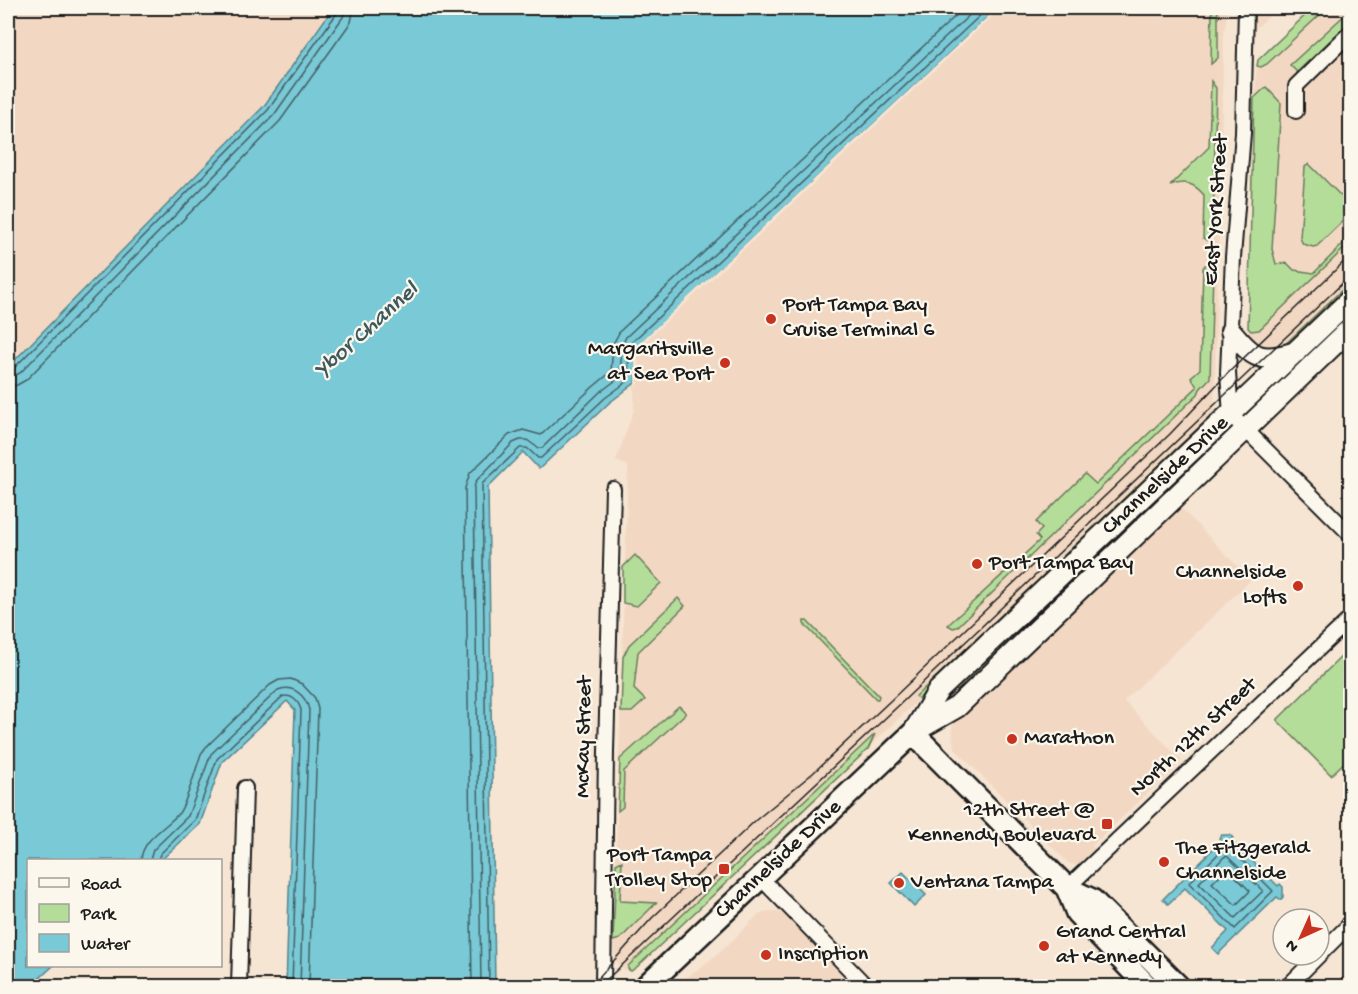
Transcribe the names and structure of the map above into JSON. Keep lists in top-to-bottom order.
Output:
{
  "streets": {
    "main road": ["Channelside Drive"],
    "street": ["East York Street", "McKay Street", "North 12th Street"]
  },
  "crossings": [
    ["East York Street", "Channelside Drive"]
  ],
  "water": ["Ybor Channel"],
  "places": {
    "other": [
      "Port Tampa Bay Cruise Terminal 6",
      "Margaritsville at Sea Port",
      "Port Tampa Bay",
      "Channelside Lofts",
      "Marathon",
      "The Fitzgerald Channelside",
      "Ventana Tampa",
      "Grand Central at Kennedy",
      "Inscription"
    ],
    "transit": ["12th Street @ Kennendy Boulevard", "Port Tampa Trolley Stop"]
  },
  "legend": ["Road", "Park", "Water"],
  "north": "bottom left"
}
